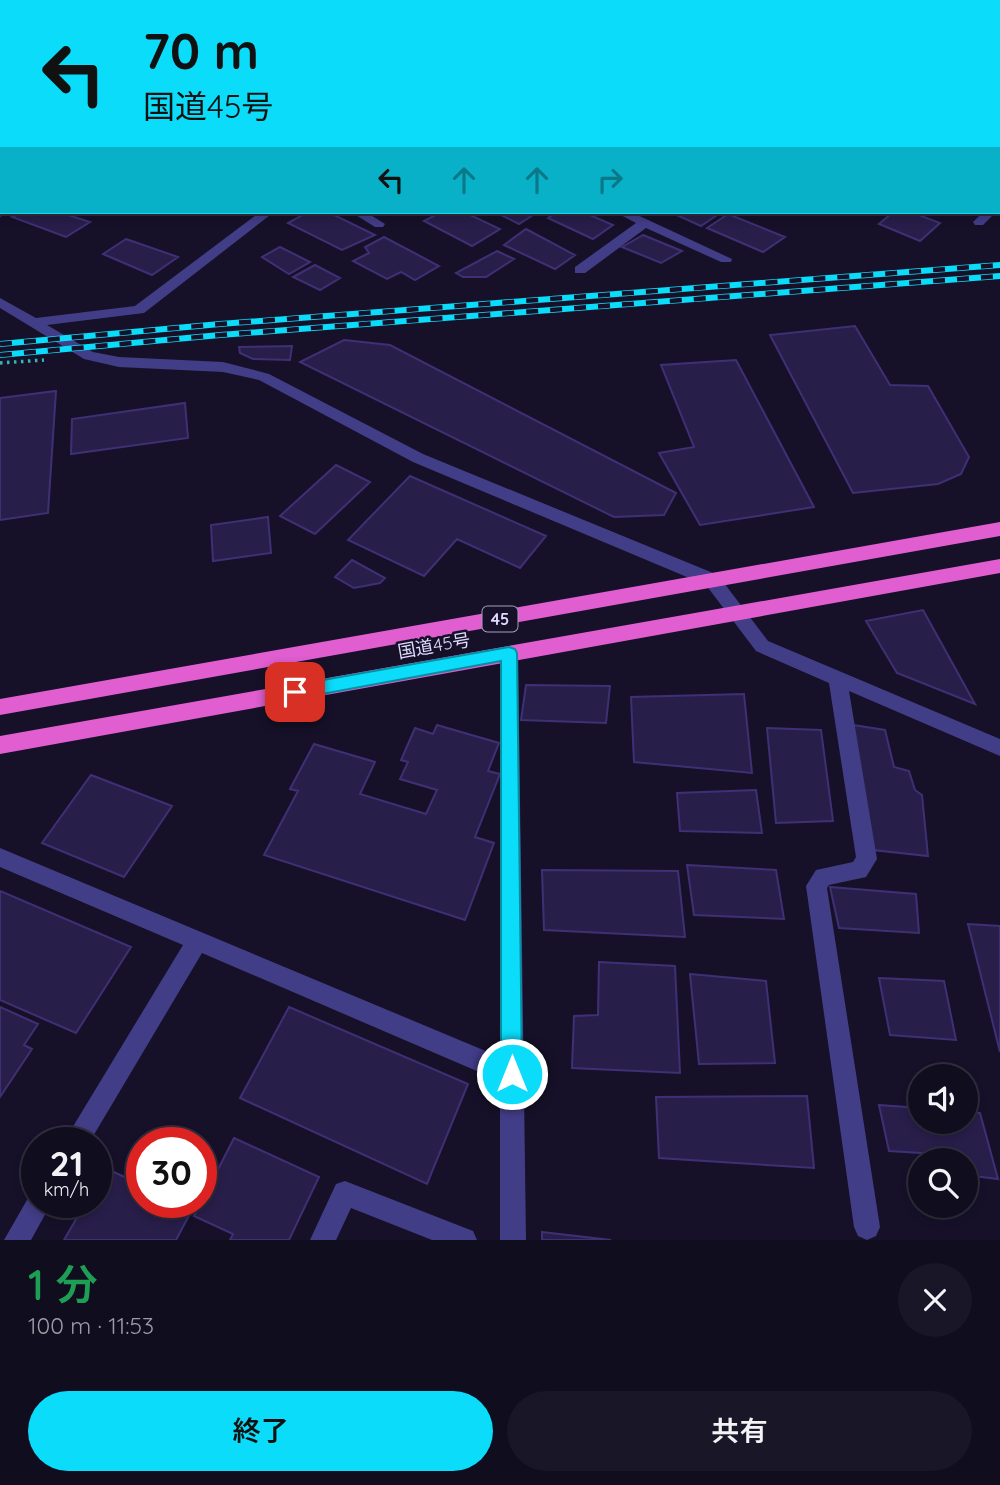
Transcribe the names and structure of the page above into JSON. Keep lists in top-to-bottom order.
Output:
{
  "streets": {
    "highway": ["45", "国道45号"]
  },
  "page": {
    "turn": ["70 m", "国道45号"],
    "speed": "21 km/h",
    "limit": "30",
    "heading": ["1 分", "100 m · 11:53"],
    "buttons": ["終了", "共有"]
  }
}
